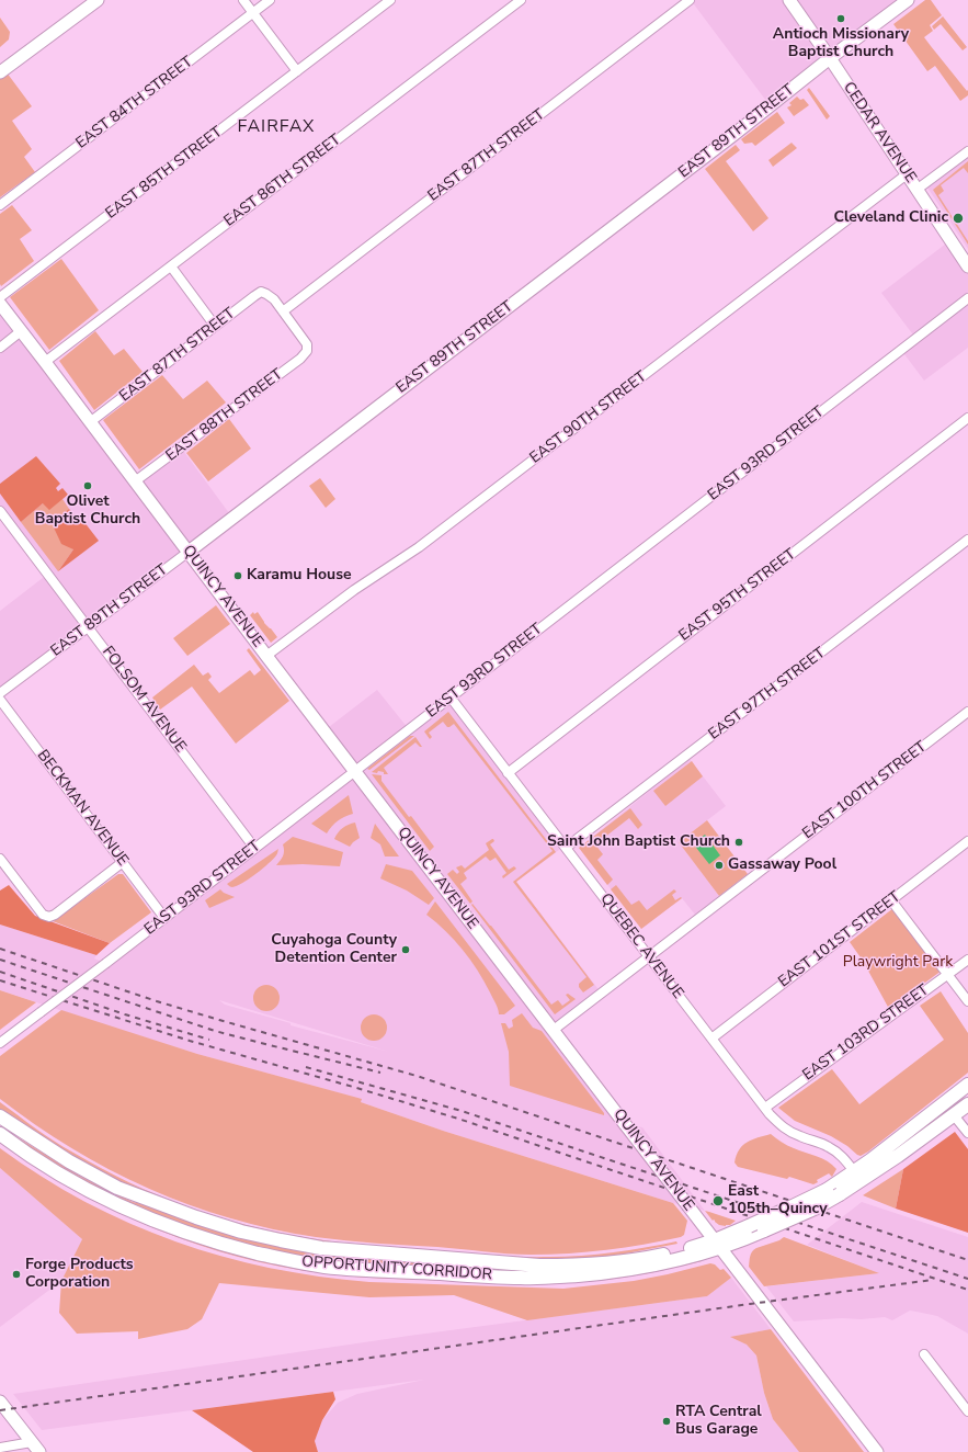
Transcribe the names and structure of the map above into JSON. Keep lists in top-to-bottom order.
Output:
{
  "streets": {
    "main road": ["OPPORTUNITY CORRIDOR"],
    "street": [
      "EAST 84TH STREET",
      "EAST 89TH STREET",
      "CEDAR AVENUE",
      "EAST 87TH STREET",
      "EAST 85TH STREET",
      "EAST 86TH STREET",
      "EAST 88TH STREET",
      "EAST 90TH STREET",
      "EAST 93RD STREET",
      "EAST 95TH STREET",
      "QUINCY AVENUE",
      "EAST 97TH STREET",
      "FOLSOM AVENUE",
      "EAST 100TH STREET",
      "BECKMAN AVENUE",
      "EAST 101ST STREET",
      "QUEBEC AVENUE",
      "EAST 103RD STREET"
    ]
  },
  "crossings": [
    ["EAST 89TH STREET", "CEDAR AVENUE"],
    ["EAST 89TH STREET", "QUINCY AVENUE"],
    ["EAST 89TH STREET", "FOLSOM AVENUE"],
    ["CEDAR AVENUE", "EAST 90TH STREET"],
    ["EAST 87TH STREET", "EAST 88TH STREET"],
    ["EAST 87TH STREET", "QUINCY AVENUE"],
    ["EAST 86TH STREET", "QUINCY AVENUE"],
    ["EAST 88TH STREET", "QUINCY AVENUE"],
    ["EAST 90TH STREET", "QUINCY AVENUE"],
    ["EAST 93RD STREET", "QUINCY AVENUE"],
    ["EAST 93RD STREET", "FOLSOM AVENUE"],
    ["EAST 93RD STREET", "BECKMAN AVENUE"],
    ["EAST 93RD STREET", "QUEBEC AVENUE"],
    ["EAST 95TH STREET", "QUEBEC AVENUE"],
    ["QUINCY AVENUE", "EAST 100TH STREET"],
    ["QUINCY AVENUE", "OPPORTUNITY CORRIDOR"],
    ["EAST 97TH STREET", "QUEBEC AVENUE"],
    ["EAST 100TH STREET", "QUEBEC AVENUE"],
    ["EAST 101ST STREET", "QUEBEC AVENUE"],
    ["QUEBEC AVENUE", "EAST 103RD STREET"]
  ],
  "districts": ["FAIRFAX"],
  "parks": ["Playwright Park"],
  "places": [
    "Antioch Missionary Baptist Church",
    "Cleveland Clinic",
    "Olivet Baptist Church",
    "Karamu House",
    "Saint John Baptist Church",
    "Gassaway Pool",
    "Cuyahoga County Detention Center",
    "East 105th–Quincy",
    "Forge Products Corporation",
    "RTA Central Bus Garage"
  ]
}
